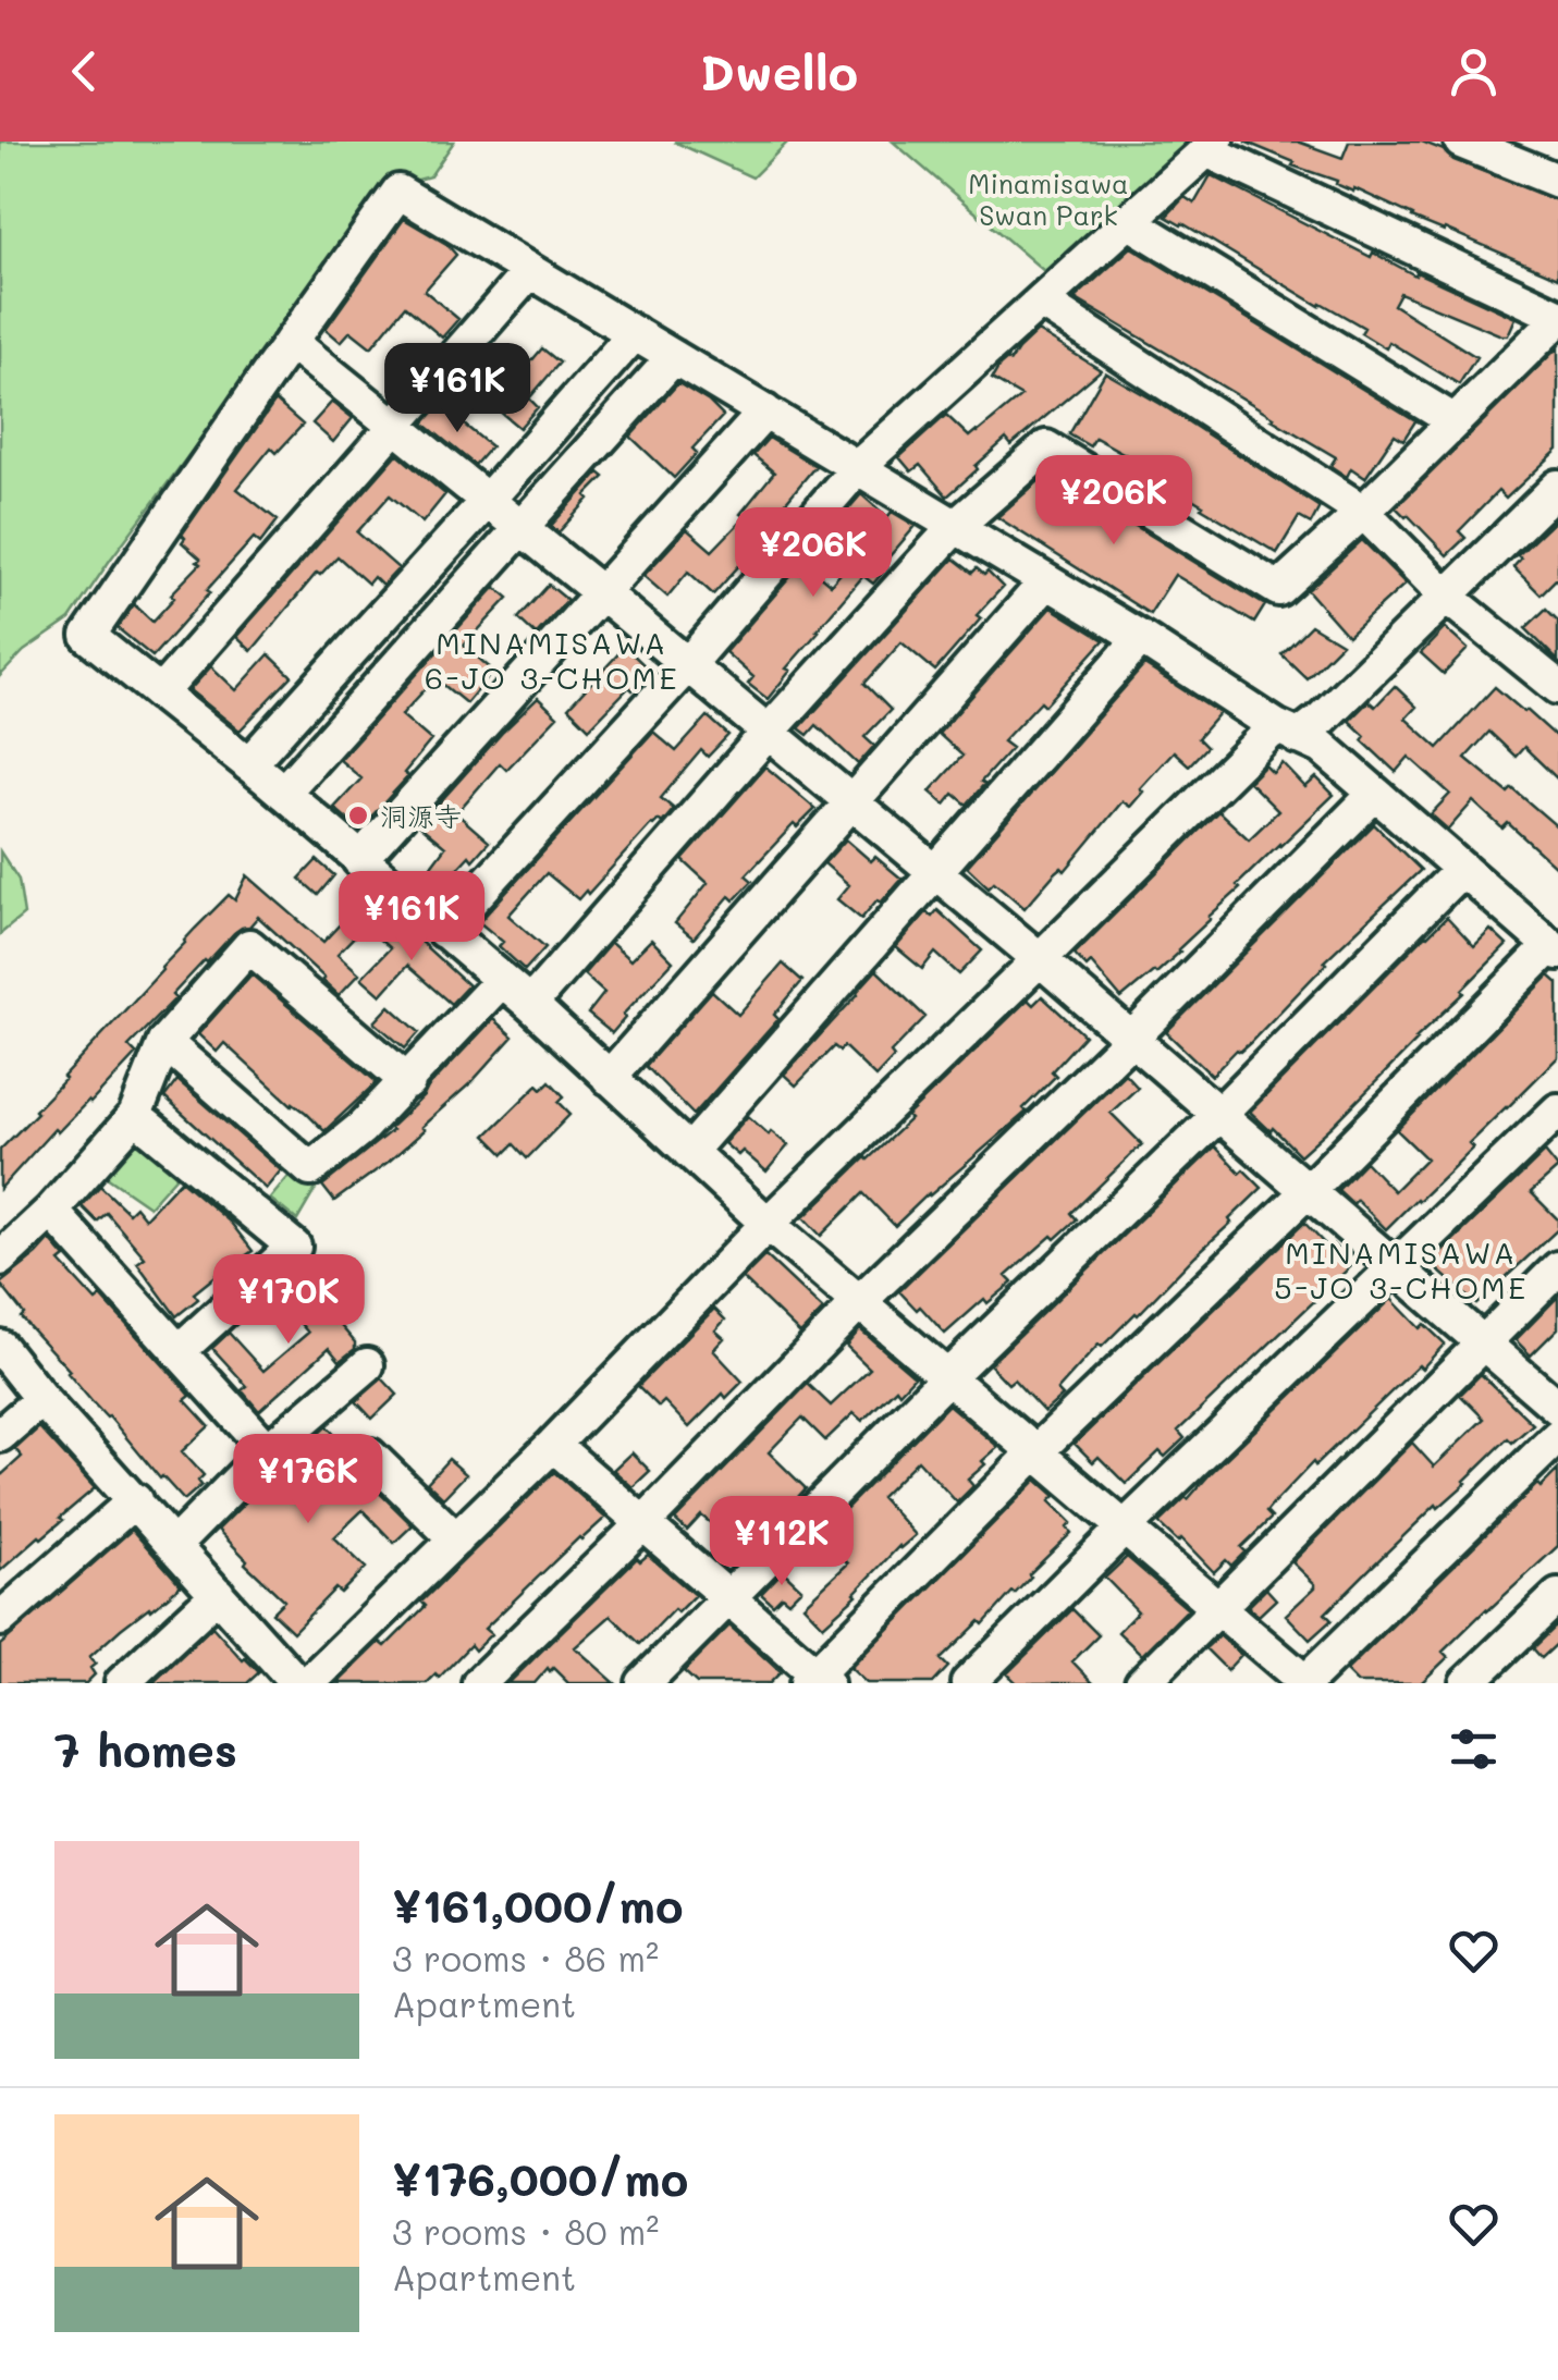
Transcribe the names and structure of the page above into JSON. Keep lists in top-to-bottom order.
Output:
{
  "districts": ["MINAMISAWA 6-JO 3-CHOME", "MINAMISAWA 5-JO 3-CHOME"],
  "parks": ["Minamisawa Swan Park"],
  "places": ["洞源寺"],
  "page": {
    "header": "Dwello",
    "price": [
      "¥161K",
      "¥206K",
      "¥206K",
      "¥161K",
      "¥170K",
      "¥176K",
      "¥112K"
    ],
    "heading": "7 homes",
    "list": [
      {
        "name": "¥161,000/mo",
        "note": "3 rooms · 86 m² · Apartment"
      },
      {
        "name": "¥176,000/mo",
        "note": "3 rooms · 80 m² · Apartment"
      }
    ]
  }
}
